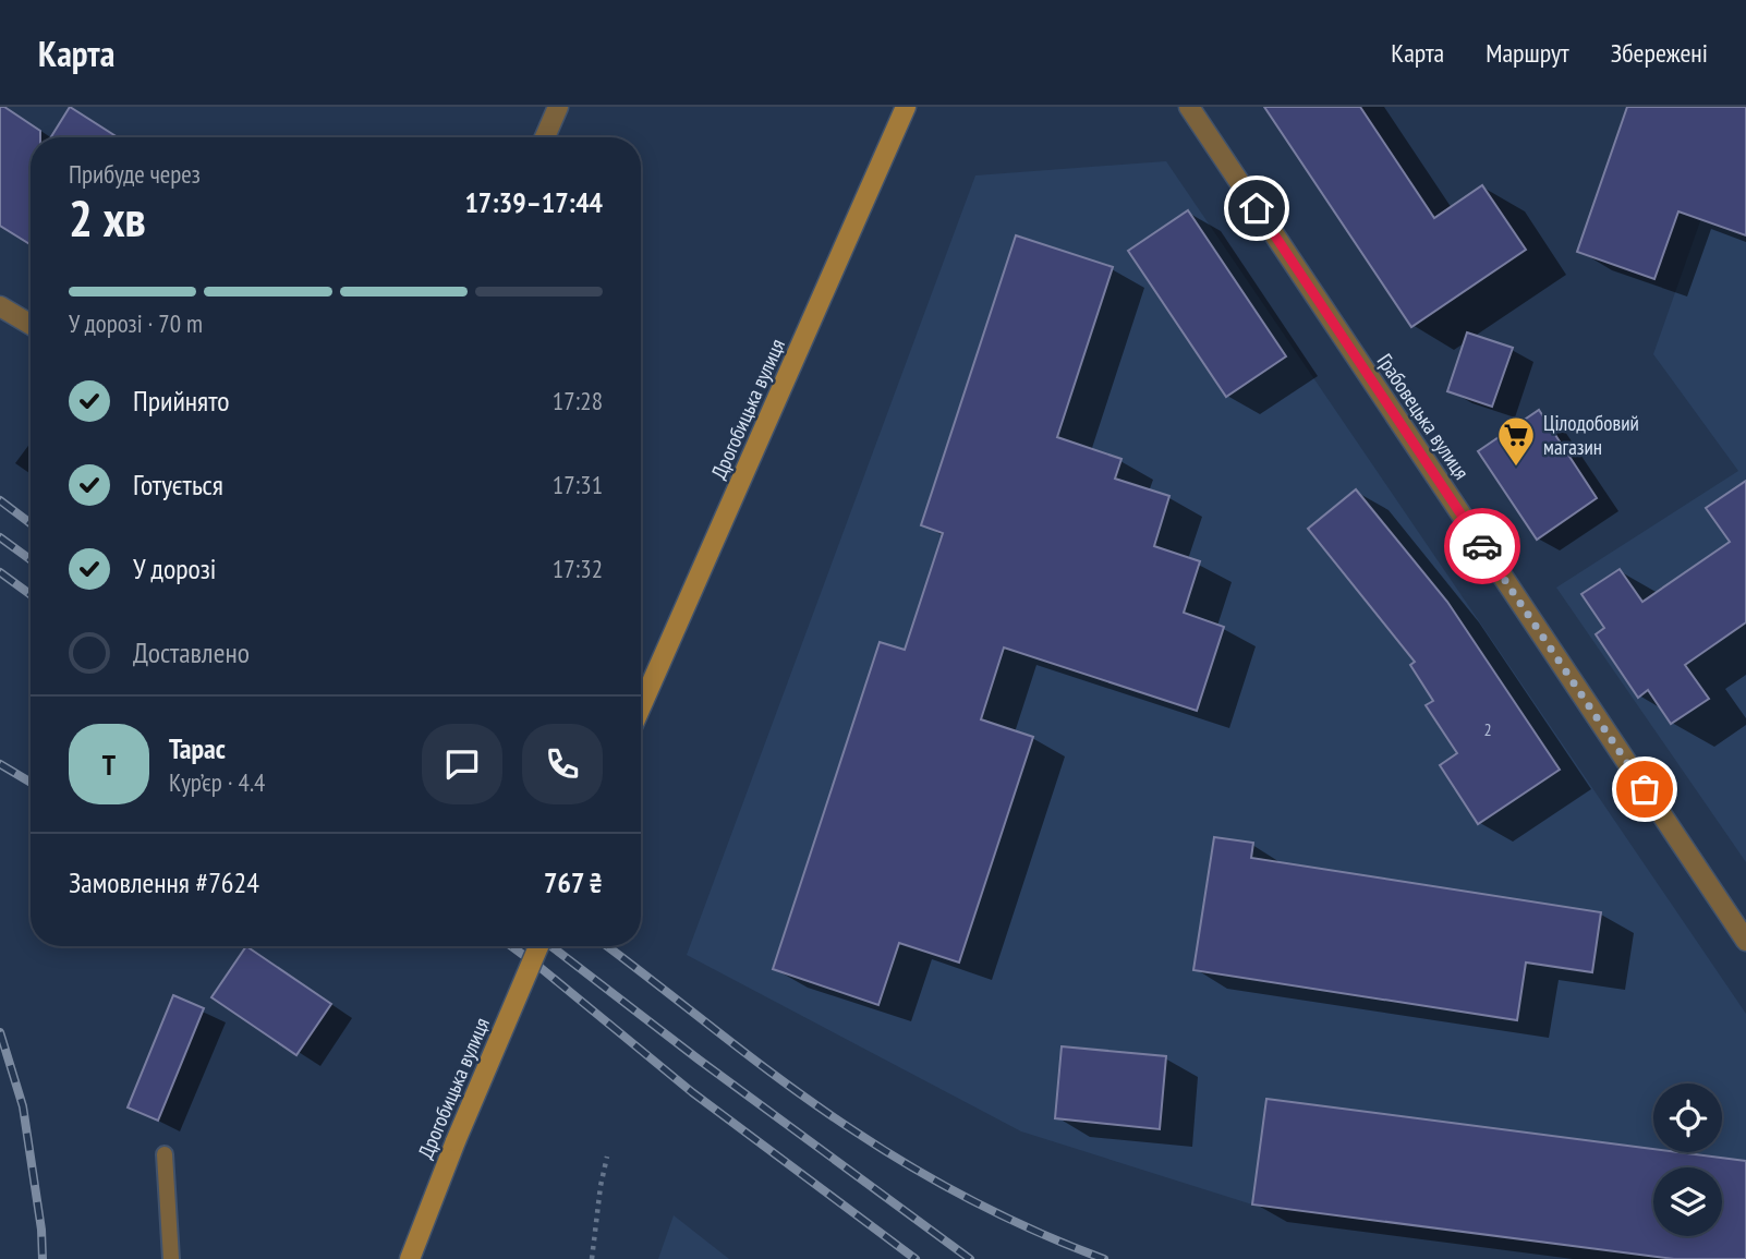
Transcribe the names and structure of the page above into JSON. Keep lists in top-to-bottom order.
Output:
{
  "streets": {
    "main road": ["Дрогобицька вулиця"],
    "street": ["Грабовецька вулиця"]
  },
  "places": {
    "supermarket": ["Цілодобовий магазин"]
  },
  "house_numbers": ["2"],
  "page": {
    "header": "Карта",
    "nav": ["Карта", "Маршрут", "Збережені"],
    "heading": ["2 хв", "Прибуде через", "17:39–17:44"],
    "panel": [
      "Тарас",
      "Кур’єр · 4.4",
      "Замовлення #7624",
      "767 ₴"
    ],
    "bar": "У дорозі · 70 m",
    "list": [
      ["Прийнято", "17:28"],
      ["Готується", "17:31"],
      ["У дорозі", "17:32"],
      "Доставлено"
    ],
    "round": "Т"
  }
}
